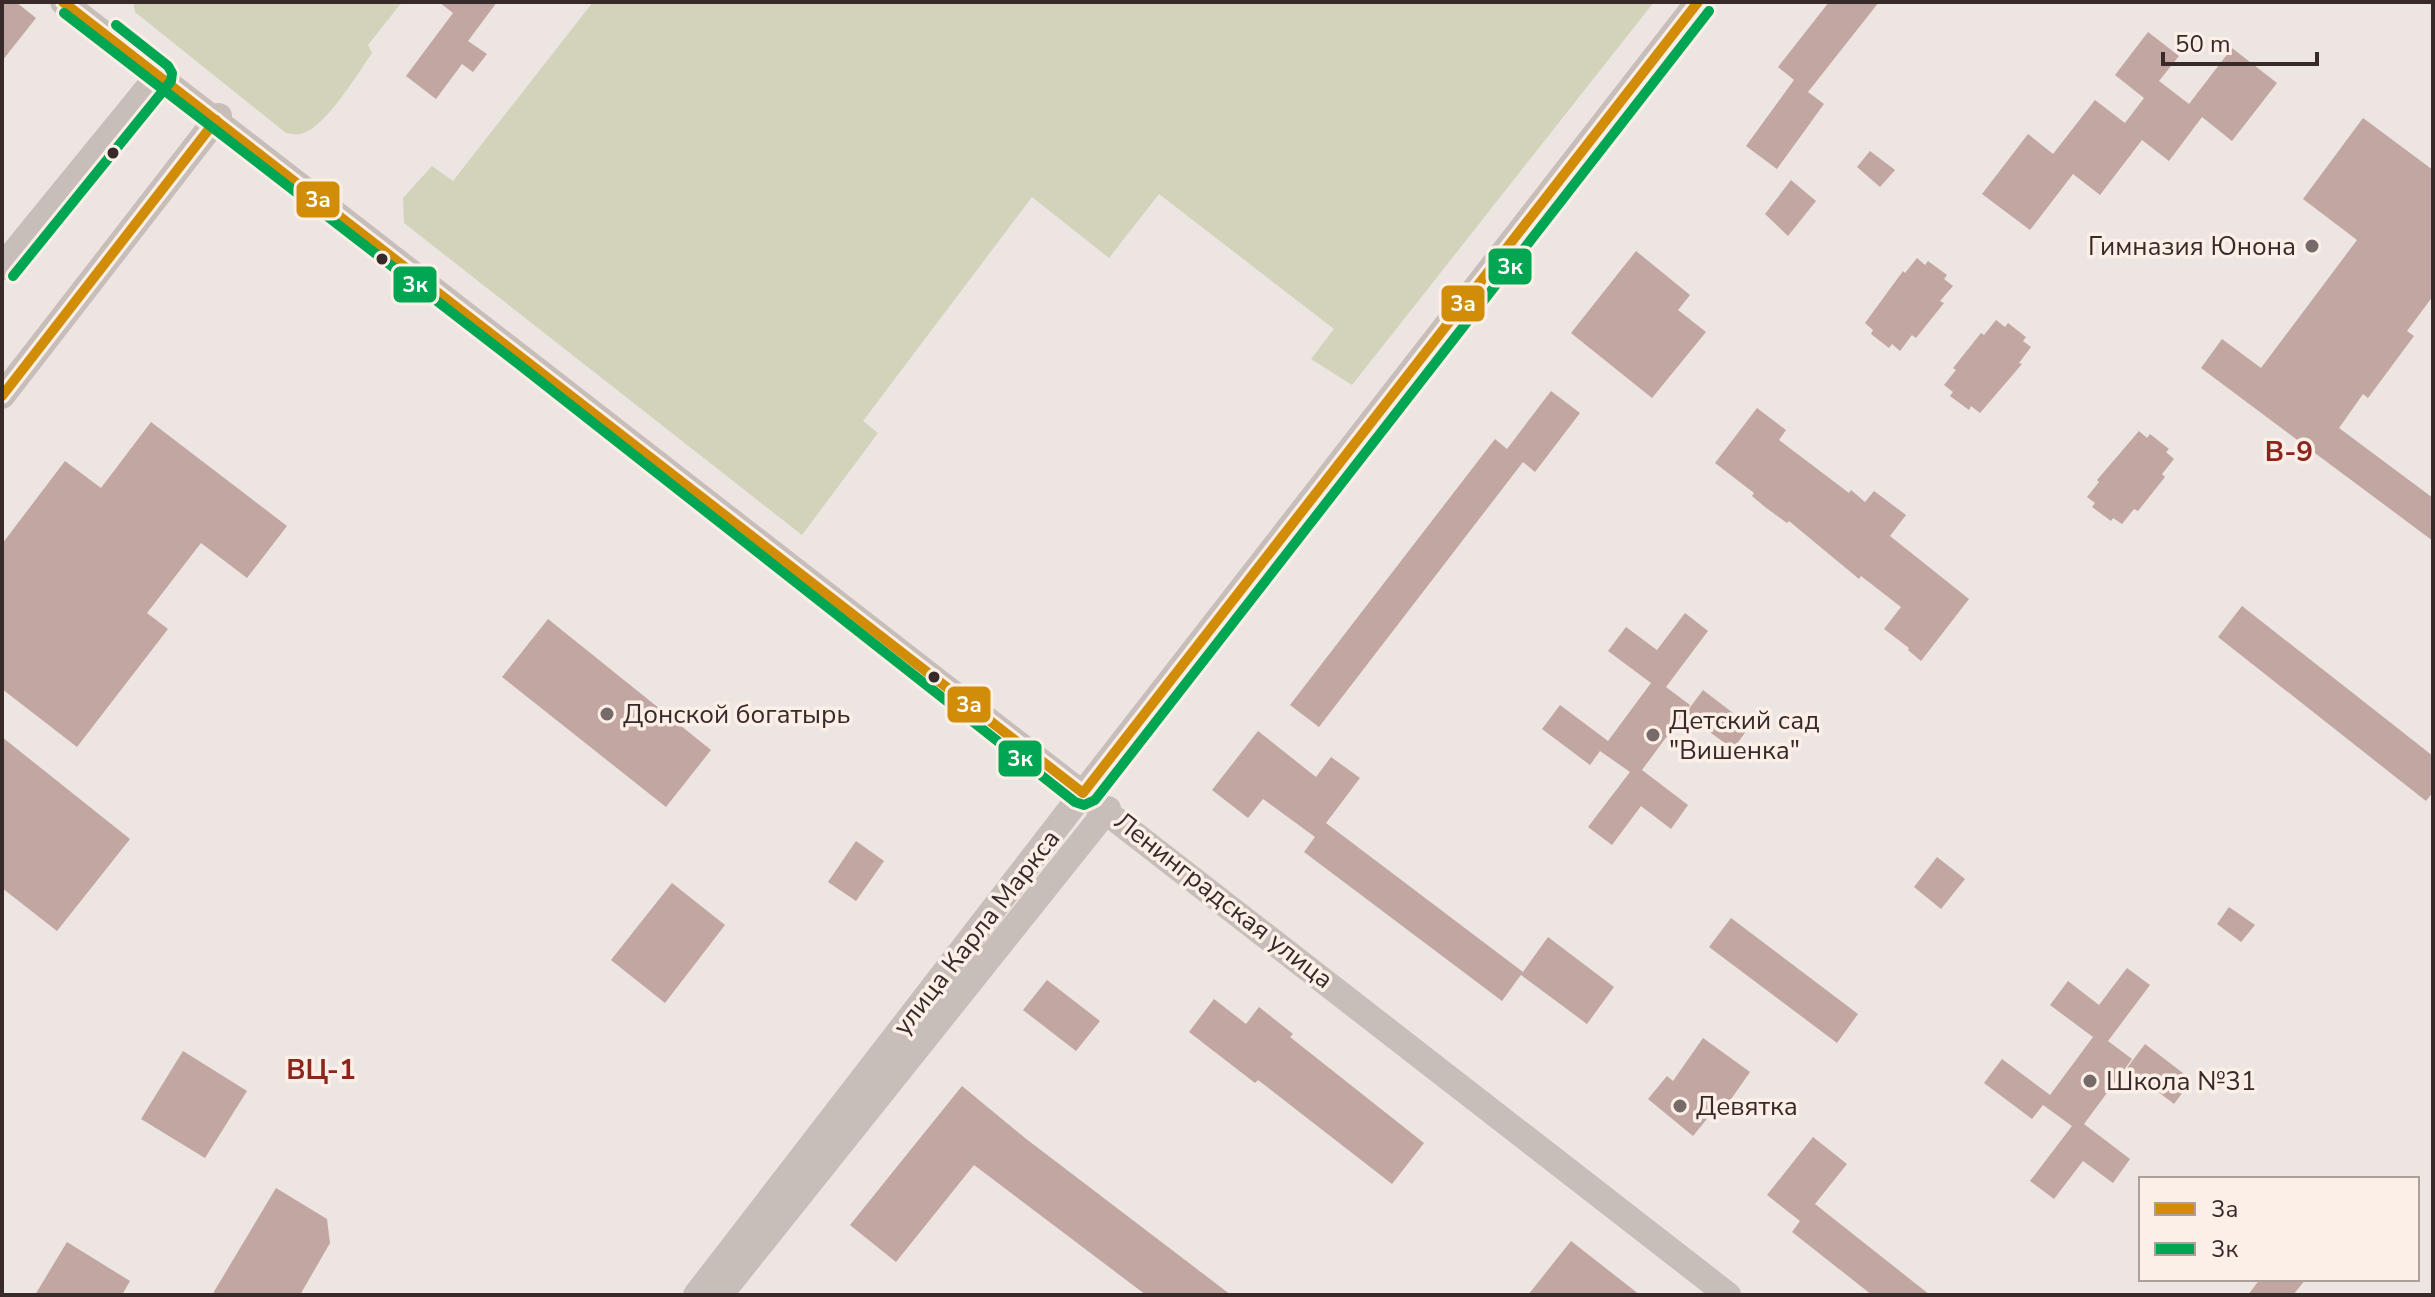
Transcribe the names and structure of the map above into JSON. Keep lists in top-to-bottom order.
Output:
{
  "streets": {
    "street": ["Ленинградская улица", "улица Карла Маркса"]
  },
  "crossings": [
    ["Ленинградская улица", "улица Карла Маркса"]
  ],
  "districts": ["В-9", "ВЦ-1"],
  "places": [
    "Гимназия Юнона",
    "Донской богатырь",
    "Детский сад \"Вишенка\"",
    "Школа №31",
    "Девятка"
  ],
  "lines": ["transit line 3а", "transit line 3к"],
  "legend": ["3а", "3к"],
  "scale_bar": "50 m"
}
